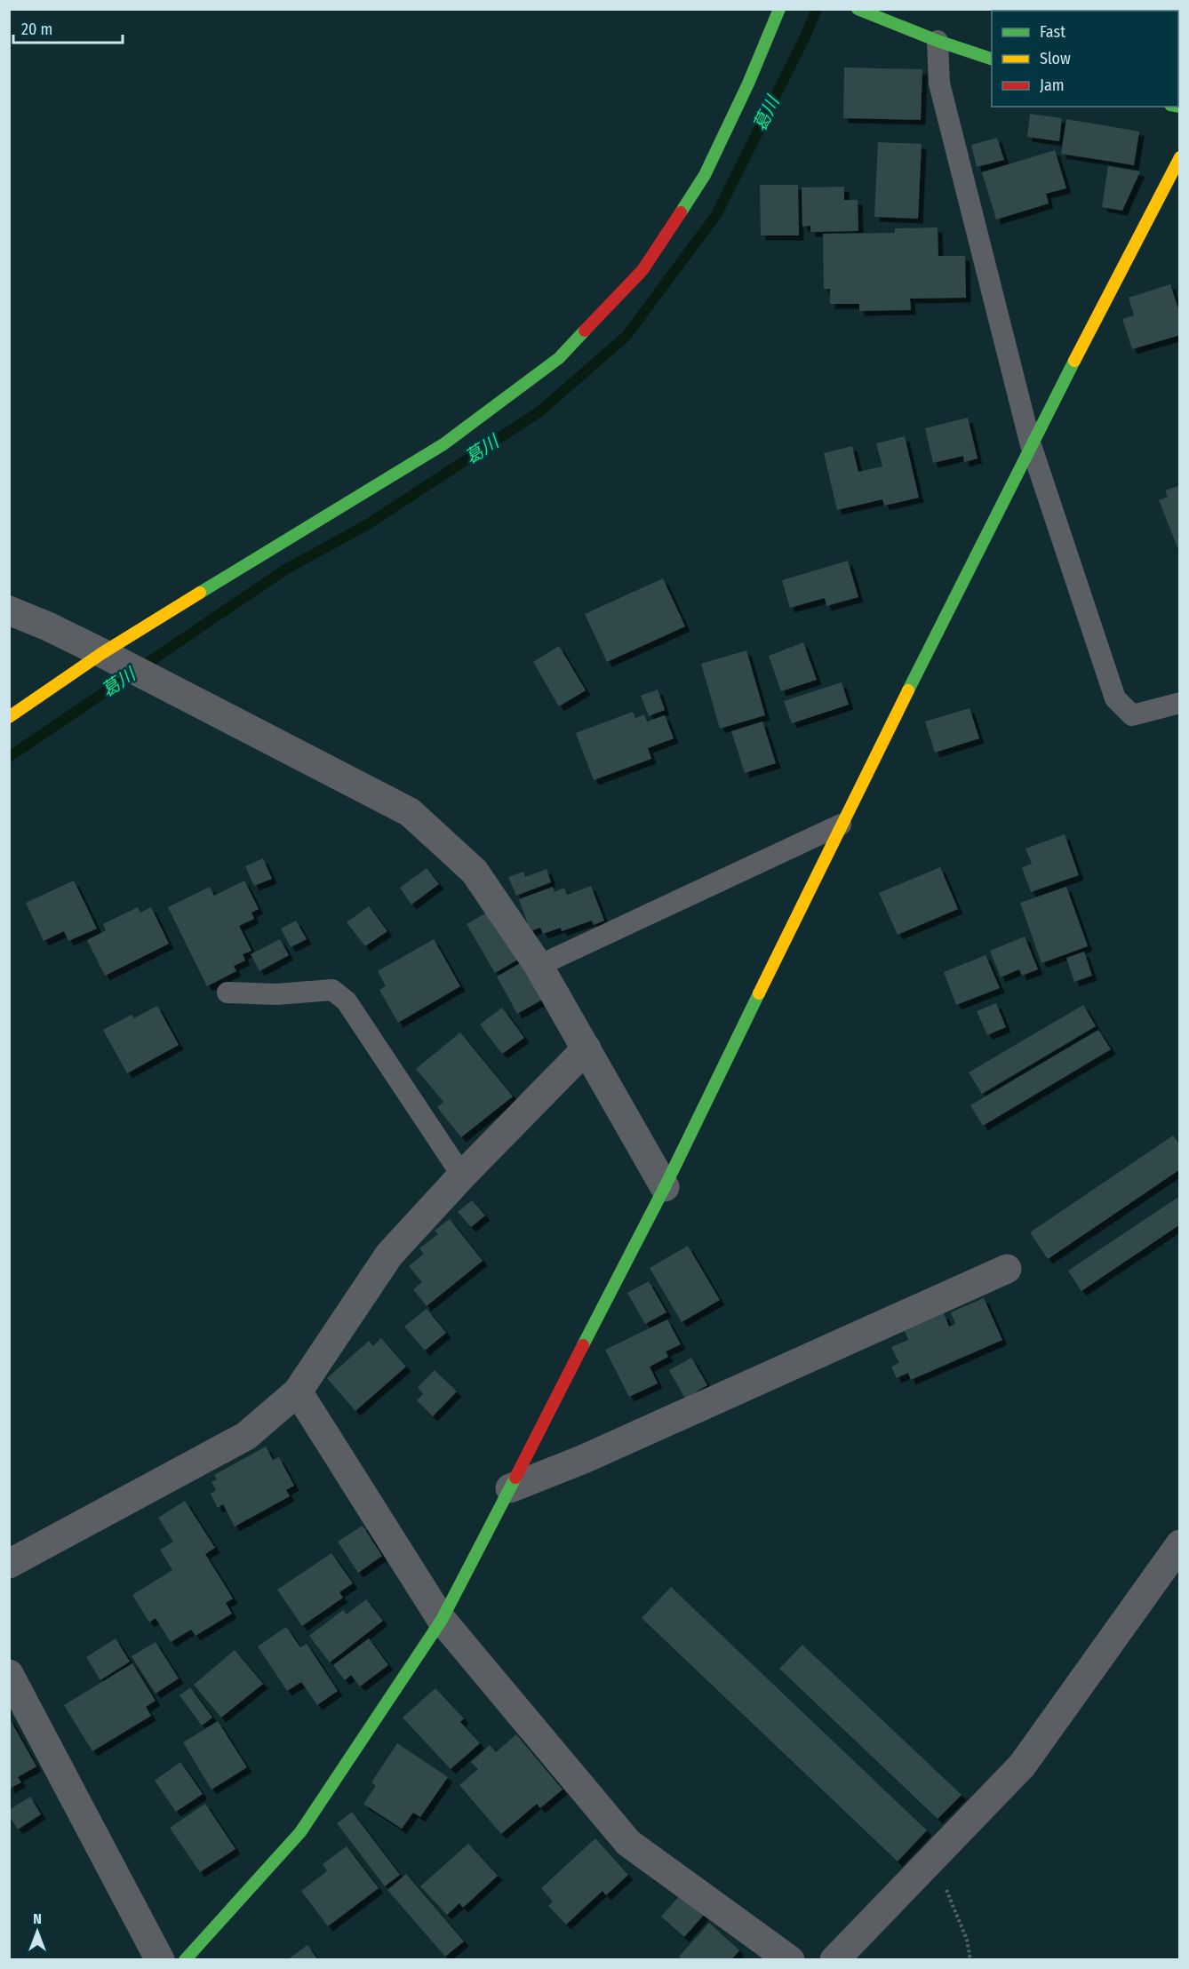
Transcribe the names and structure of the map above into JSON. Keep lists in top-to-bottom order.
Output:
{
  "water": ["葛川"],
  "legend": ["Fast", "Slow", "Jam"],
  "scale_bar": "20 m",
  "north": "top"
}
